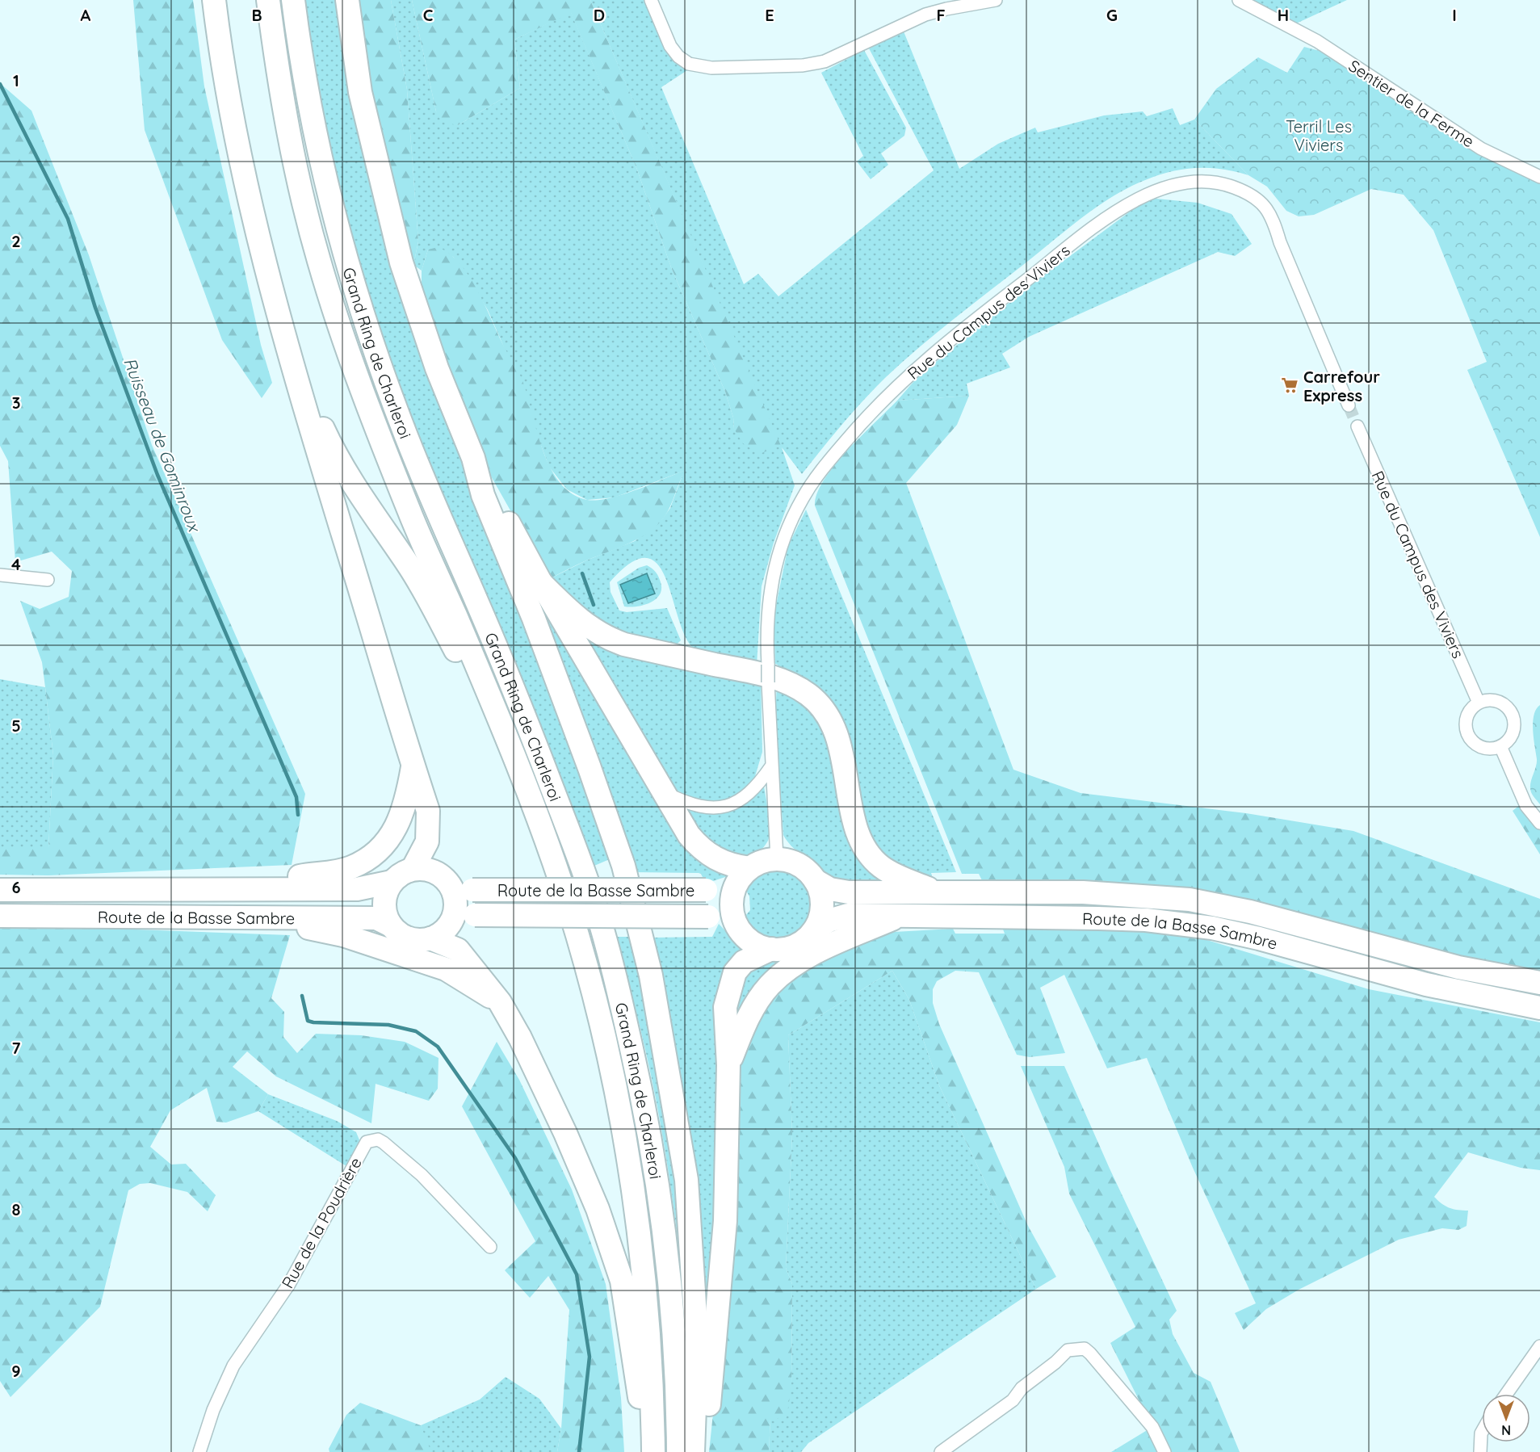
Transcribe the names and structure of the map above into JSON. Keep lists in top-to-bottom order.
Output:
{
  "streets": {
    "highway": ["Grand Ring de Charleroi", "Route de la Basse Sambre"],
    "street": ["Sentier de la Ferme", "Rue du Campus des Viviers", "Rue de la Poudrière"]
  },
  "crossings": [
    ["Rue du Campus des Viviers", "Route de la Basse Sambre"]
  ],
  "water": ["Ruisseau de Gominroux"],
  "parks": ["Terril Les Viviers"],
  "places": {
    "supermarket": ["Carrefour Express"]
  },
  "north": "bottom",
  "grid": {
    "columns": [
      "A",
      "B",
      "C",
      "D",
      "E",
      "F",
      "G",
      "H",
      "I"
    ],
    "rows": [
      "1",
      "2",
      "3",
      "4",
      "5",
      "6",
      "7",
      "8",
      "9"
    ]
  }
}
